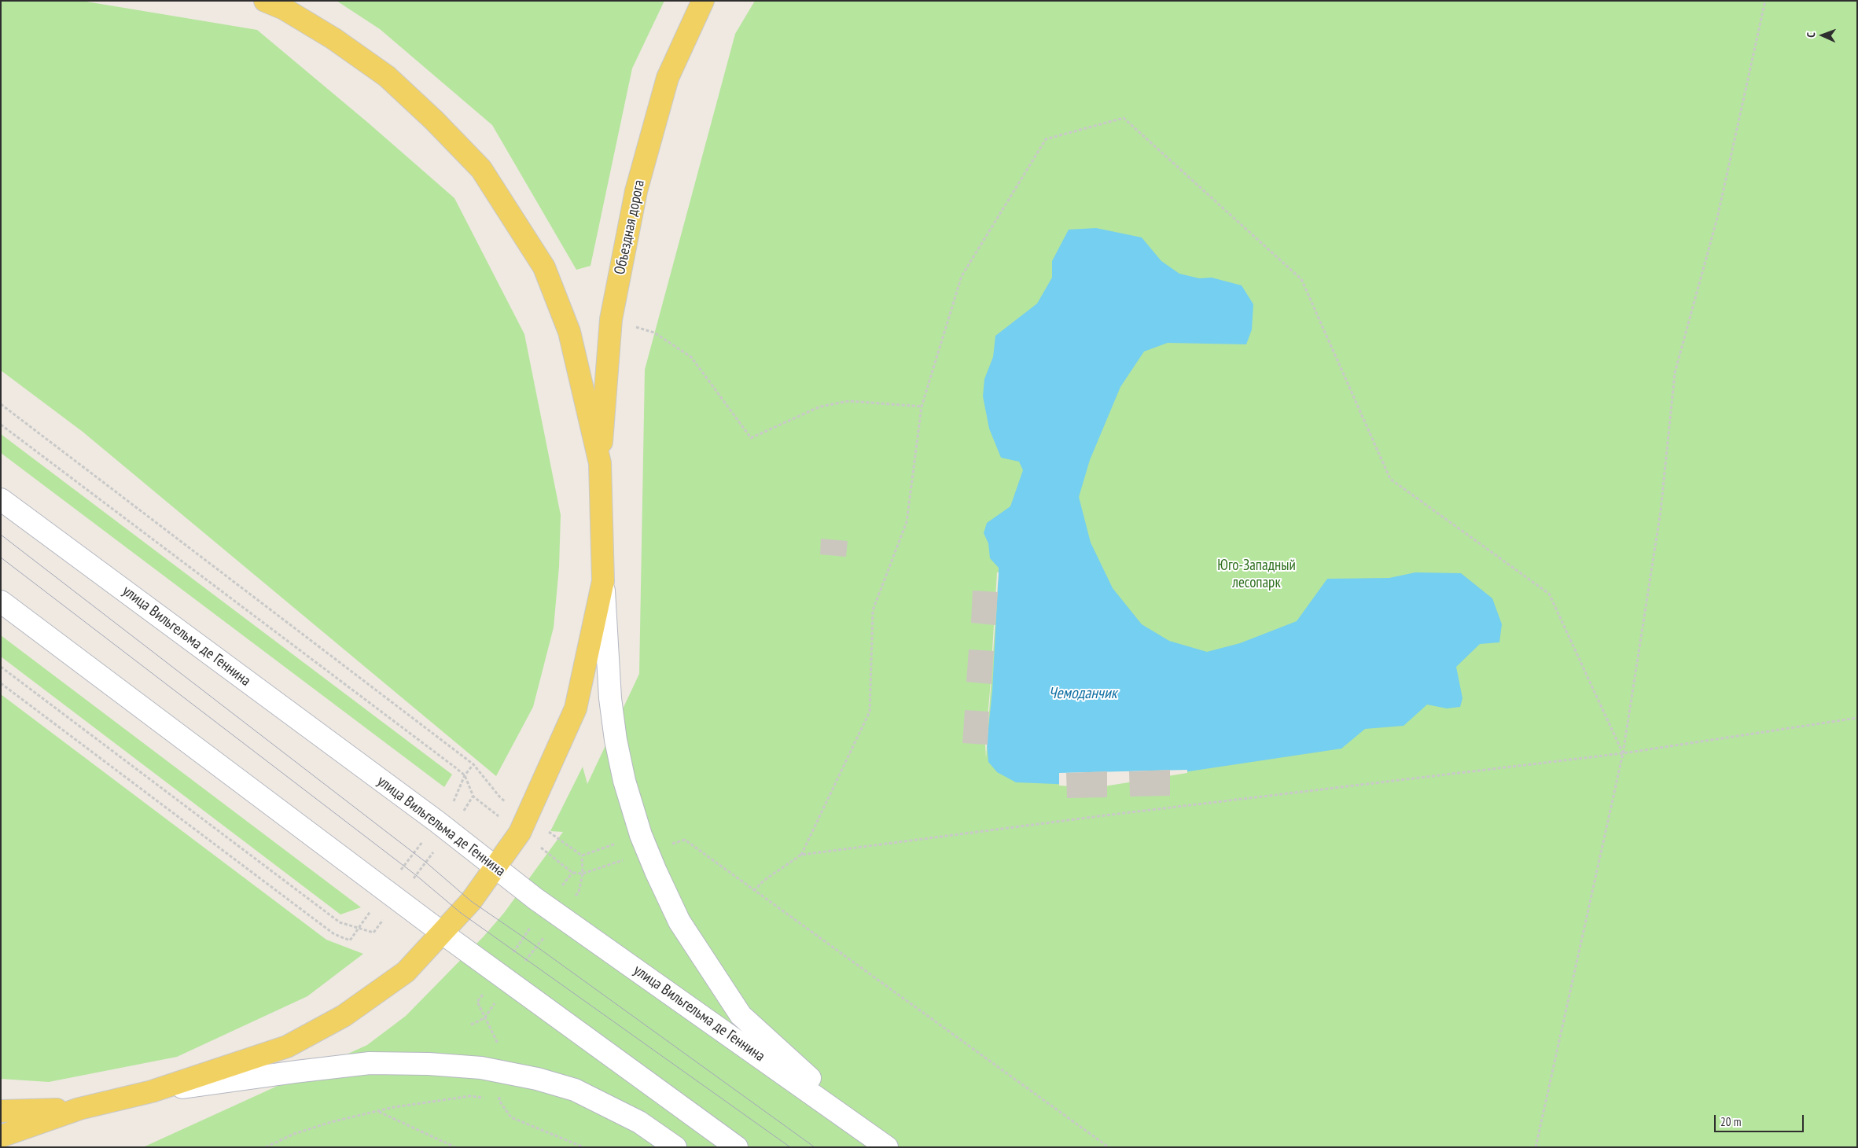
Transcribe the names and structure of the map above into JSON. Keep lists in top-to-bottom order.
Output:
{
  "streets": {
    "main road": ["Объездная дорога", "улица Вильгельма де Геннина"]
  },
  "water": ["Чемоданчик"],
  "parks": ["Юго-Западный лесопарк"],
  "scale_bar": "20 m",
  "north": "left"
}
